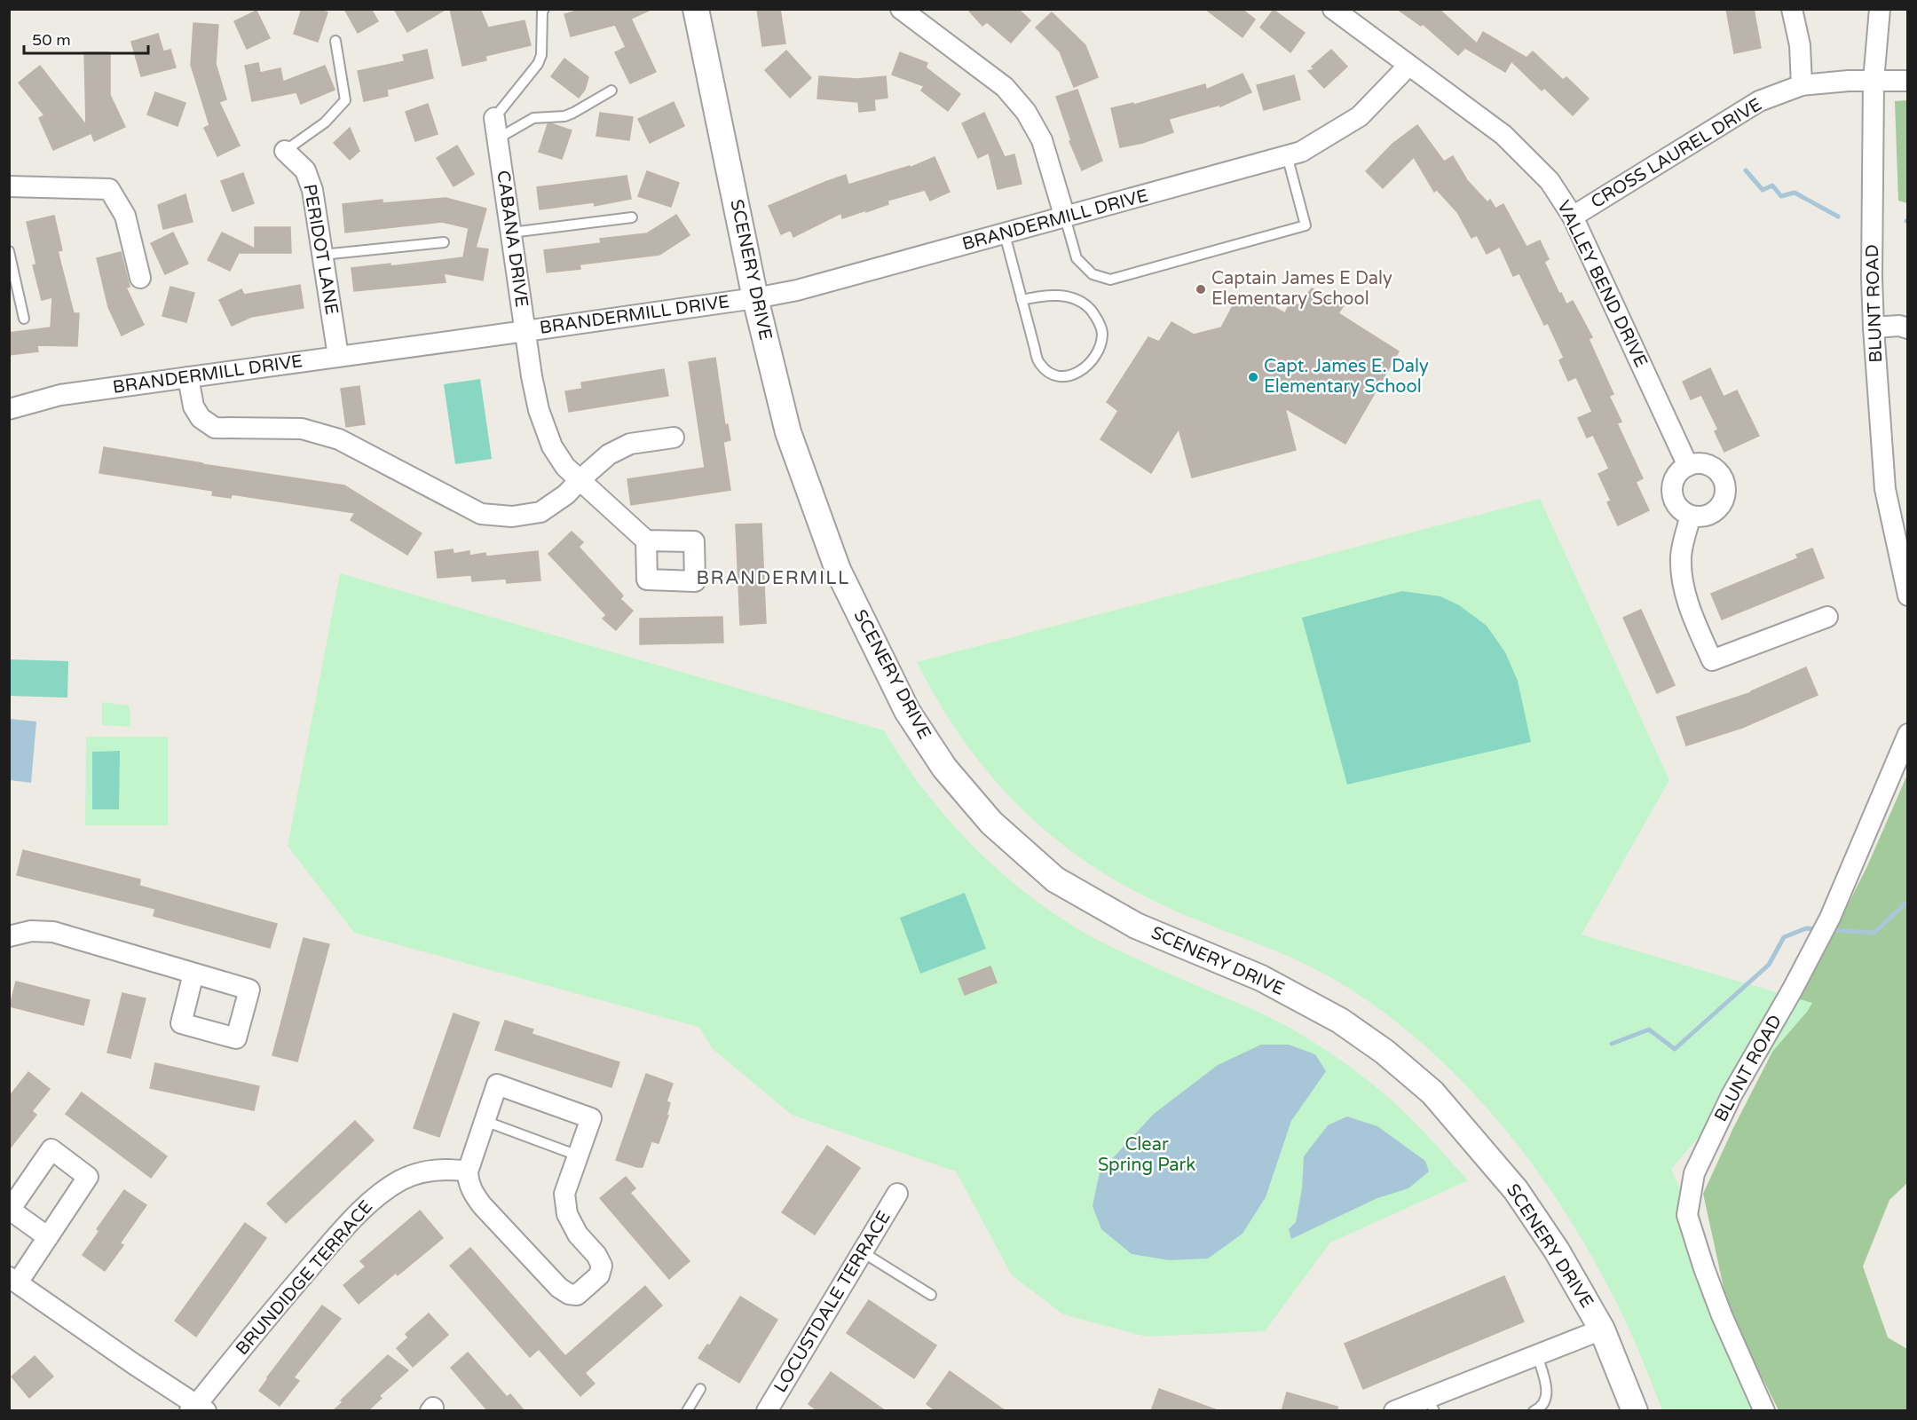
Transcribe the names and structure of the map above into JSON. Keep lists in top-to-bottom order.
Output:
{
  "streets": {
    "street": [
      "CROSS LAUREL DRIVE",
      "BRANDERMILL DRIVE",
      "CABANA DRIVE",
      "PERIDOT LANE",
      "SCENERY DRIVE",
      "VALLEY BEND DRIVE",
      "BLUNT ROAD",
      "BRUNDIDGE TERRACE",
      "LOCUSTDALE TERRACE"
    ]
  },
  "crossings": [
    ["CROSS LAUREL DRIVE", "VALLEY BEND DRIVE"],
    ["CROSS LAUREL DRIVE", "BLUNT ROAD"],
    ["BRANDERMILL DRIVE", "CABANA DRIVE"],
    ["BRANDERMILL DRIVE", "PERIDOT LANE"],
    ["BRANDERMILL DRIVE", "SCENERY DRIVE"],
    ["BRANDERMILL DRIVE", "VALLEY BEND DRIVE"]
  ],
  "districts": ["BRANDERMILL"],
  "parks": ["Clear Spring Park"],
  "places": ["Captain James E Daly Elementary School", "Capt. James E. Daly Elementary School"],
  "scale_bar": "50 m"
}
